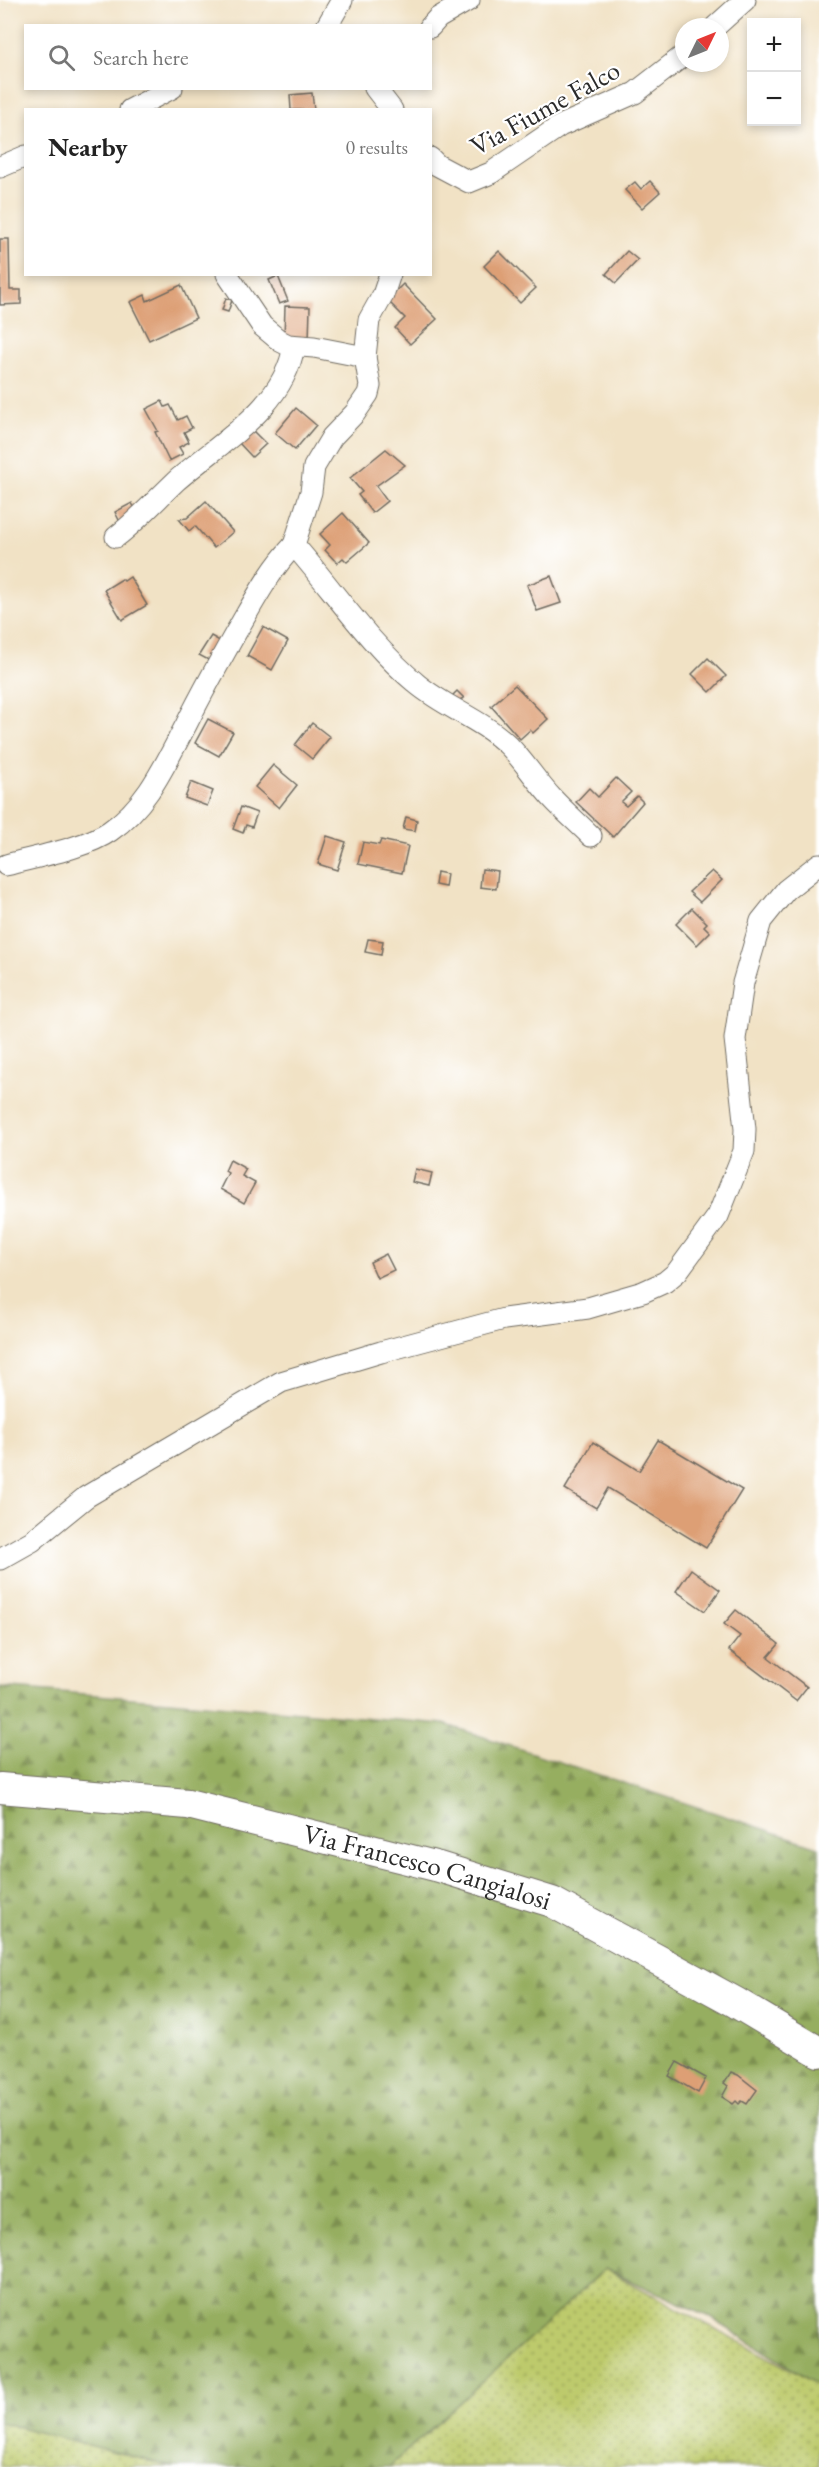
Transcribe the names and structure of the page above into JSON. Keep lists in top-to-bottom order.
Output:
{
  "streets": {
    "street": ["Via Fiume Falco", "Via Francesco Cangialosi"]
  },
  "north": "top right",
  "page": {
    "map_buttons": ["+", "−"],
    "search": "Search here",
    "heading": ["Nearby", "0 results"]
  }
}
